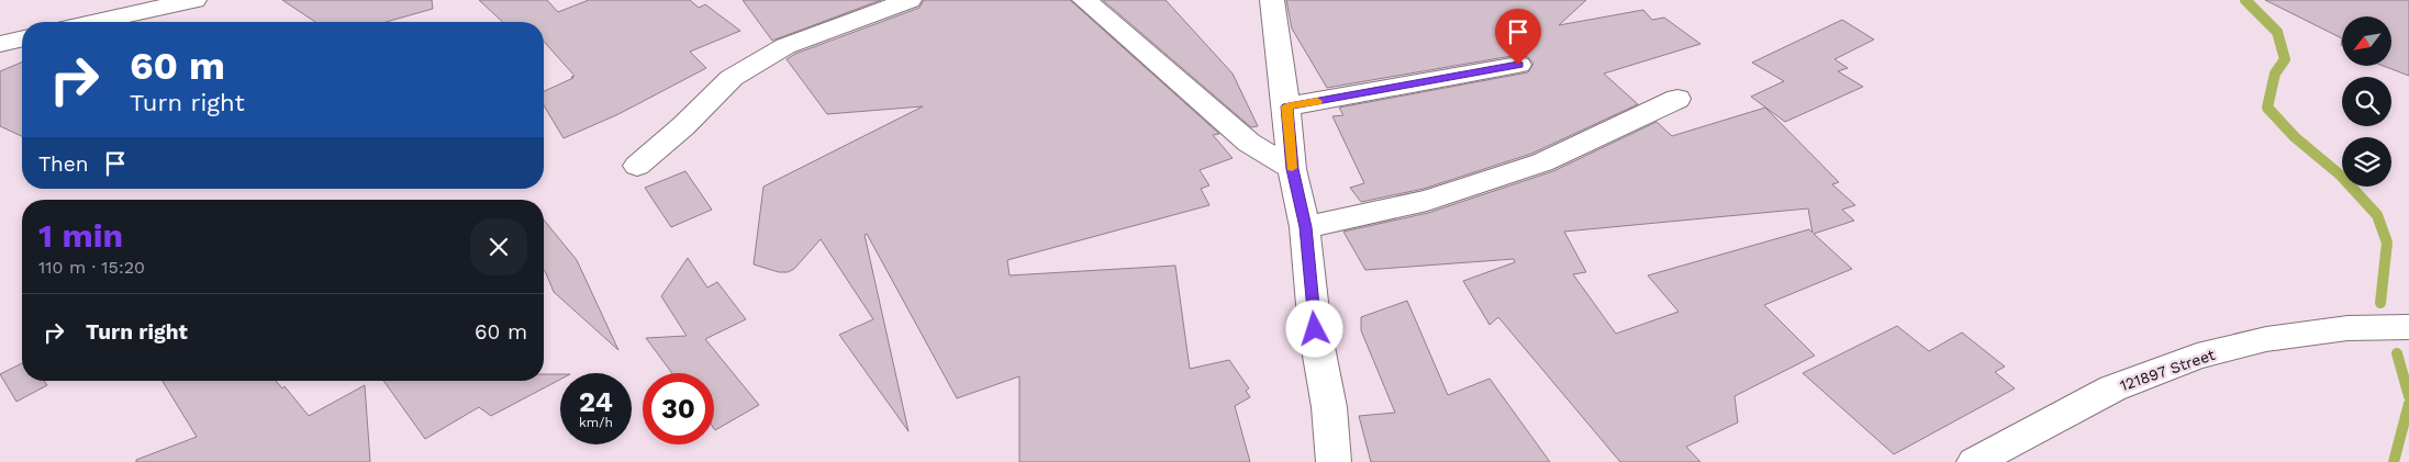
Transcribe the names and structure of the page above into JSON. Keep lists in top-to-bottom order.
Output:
{
  "streets": {
    "street": ["121897 Street"]
  },
  "north": "bottom left",
  "page": {
    "turn": ["60 m", "Turn right"],
    "then": "Then",
    "heading": ["1 min", "110 m · 15:20"],
    "list": [
      {
        "name": "Turn right",
        "value": "60 m"
      }
    ],
    "speed": "24 km/h",
    "limit": "30"
  }
}
